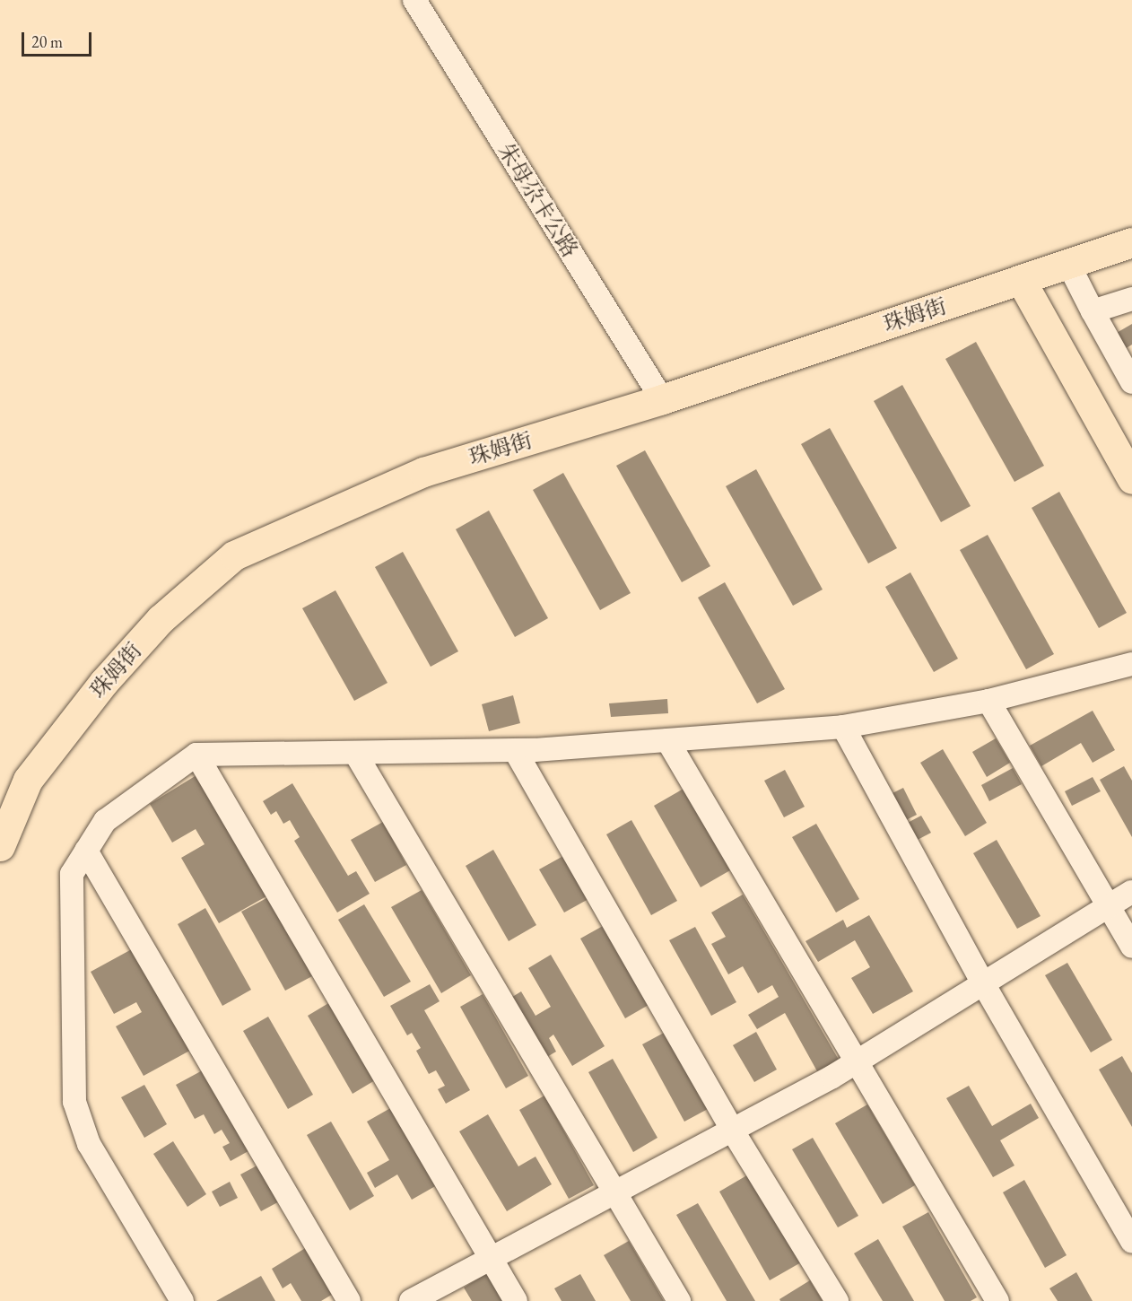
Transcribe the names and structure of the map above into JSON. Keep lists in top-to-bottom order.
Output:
{
  "streets": {
    "main road": ["珠姆街"],
    "street": ["朱母尕卡公路"]
  },
  "crossings": [
    ["朱母尕卡公路", "珠姆街"]
  ],
  "scale_bar": "20 m"
}
